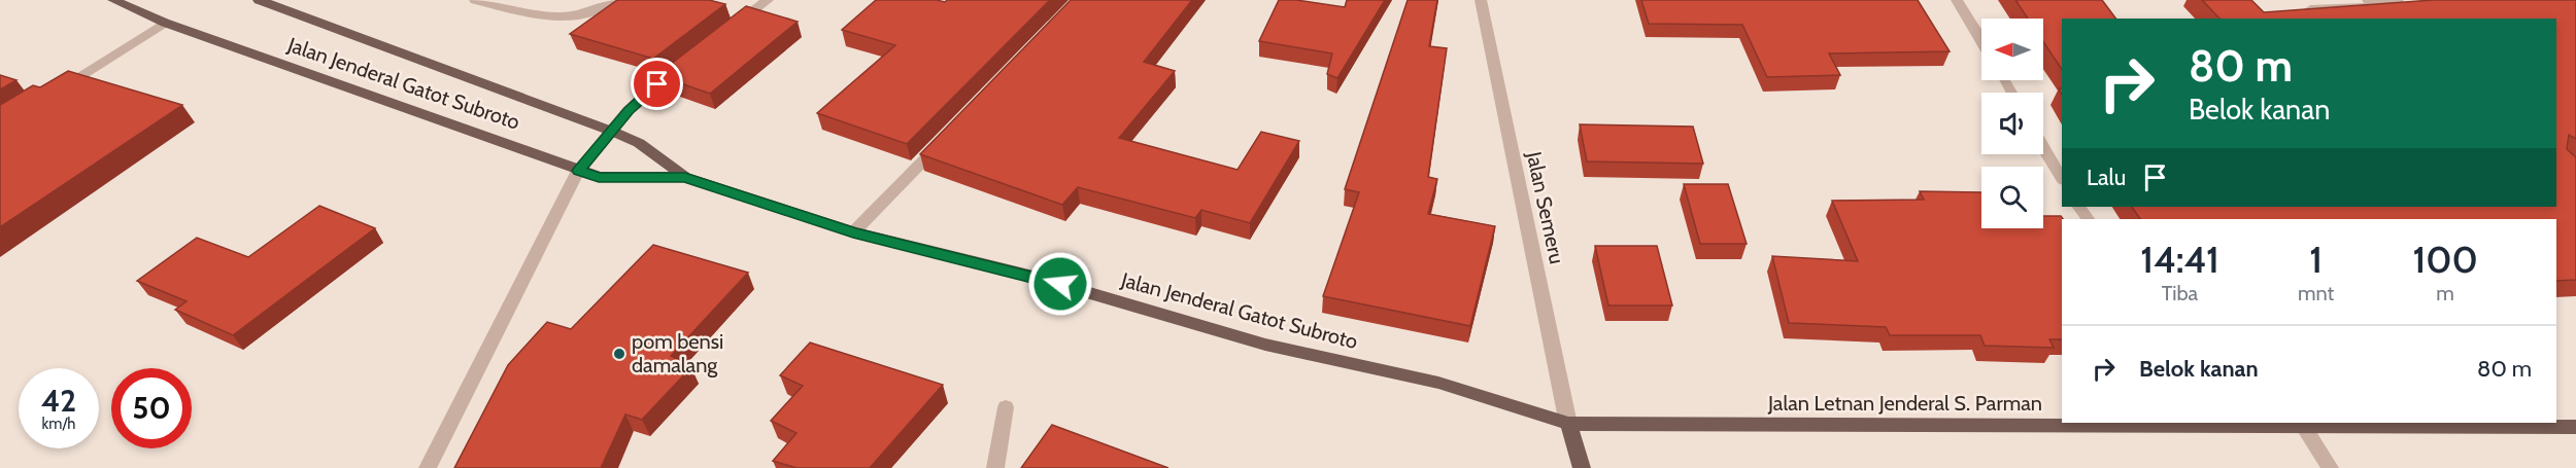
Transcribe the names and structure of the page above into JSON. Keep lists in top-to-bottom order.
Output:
{
  "streets": {
    "main road": ["Jalan Jenderal Gatot Subroto", "Jalan Letnan Jenderal S. Parman"],
    "street": ["Jalan Semeru"]
  },
  "crossings": [
    ["Jalan Jenderal Gatot Subroto", "Jalan Semeru"],
    ["Jalan Jenderal Gatot Subroto", "Jalan Letnan Jenderal S. Parman"],
    ["Jalan Semeru", "Jalan Letnan Jenderal S. Parman"]
  ],
  "places": ["pom bensi damalang"],
  "north": "left",
  "page": {
    "turn": ["80 m", "Belok kanan"],
    "then": "Lalu",
    "eta": [
      "14:41",
      "Tiba",
      "1",
      "mnt",
      "100",
      "m"
    ],
    "list": [
      {
        "name": "Belok kanan",
        "value": "80 m"
      }
    ],
    "speed": "42 km/h",
    "limit": "50"
  }
}
